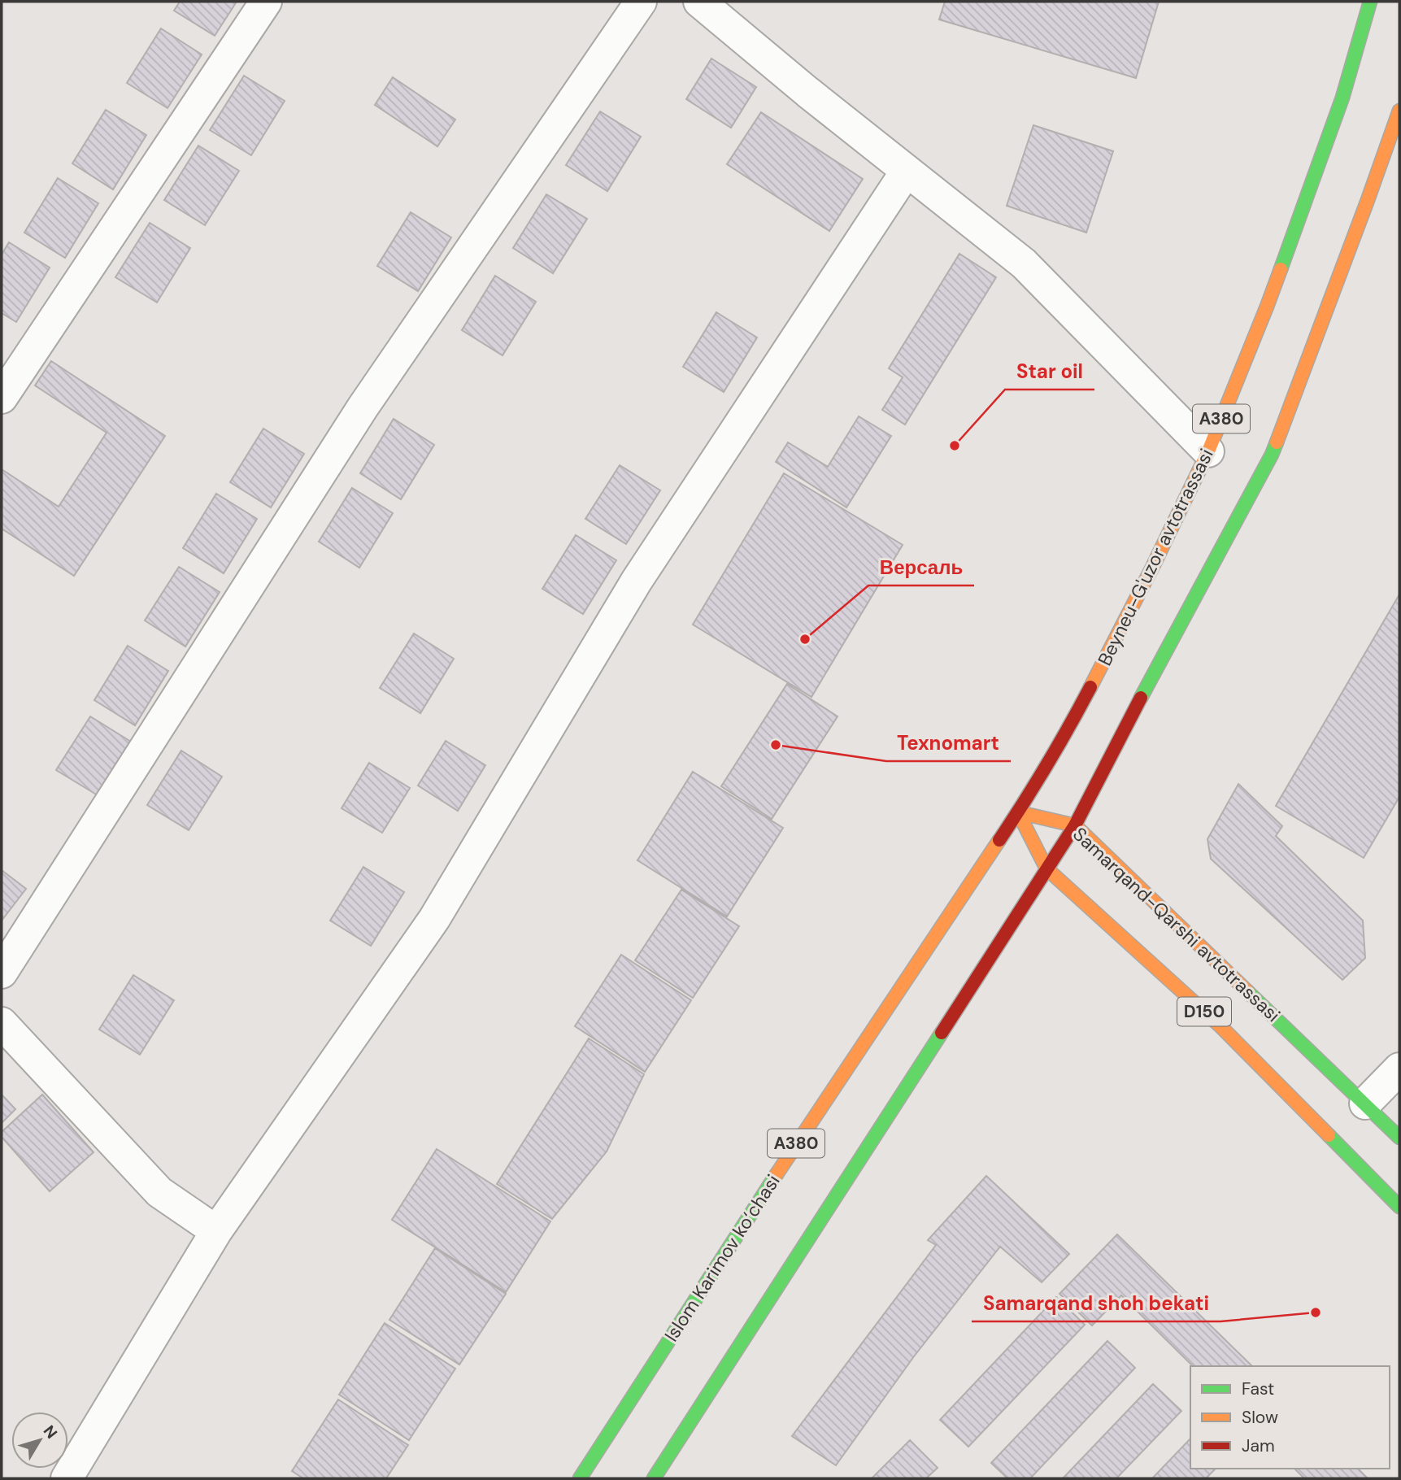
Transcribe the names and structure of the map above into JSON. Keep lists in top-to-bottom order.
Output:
{
  "streets": {
    "main road": [
      "A380",
      "Beyneu-G'uzor avtotrassasi",
      "Samarqand-Qarshi avtotrassasi",
      "D150",
      "Islom Karimov ko‘chasi"
    ]
  },
  "crossings": [
    ["Beyneu-G'uzor avtotrassasi", "Samarqand-Qarshi avtotrassasi"],
    ["Beyneu-G'uzor avtotrassasi", "D150"],
    ["Beyneu-G'uzor avtotrassasi", "Islom Karimov ko‘chasi"],
    ["Samarqand-Qarshi avtotrassasi", "D150"],
    ["Samarqand-Qarshi avtotrassasi", "Islom Karimov ko‘chasi"],
    ["D150", "Islom Karimov ko‘chasi"]
  ],
  "places": [
    "Star oil",
    "Версаль",
    "Texnomart",
    "Samarqand shoh bekati"
  ],
  "legend": ["Fast", "Slow", "Jam"],
  "north": "top right"
}
